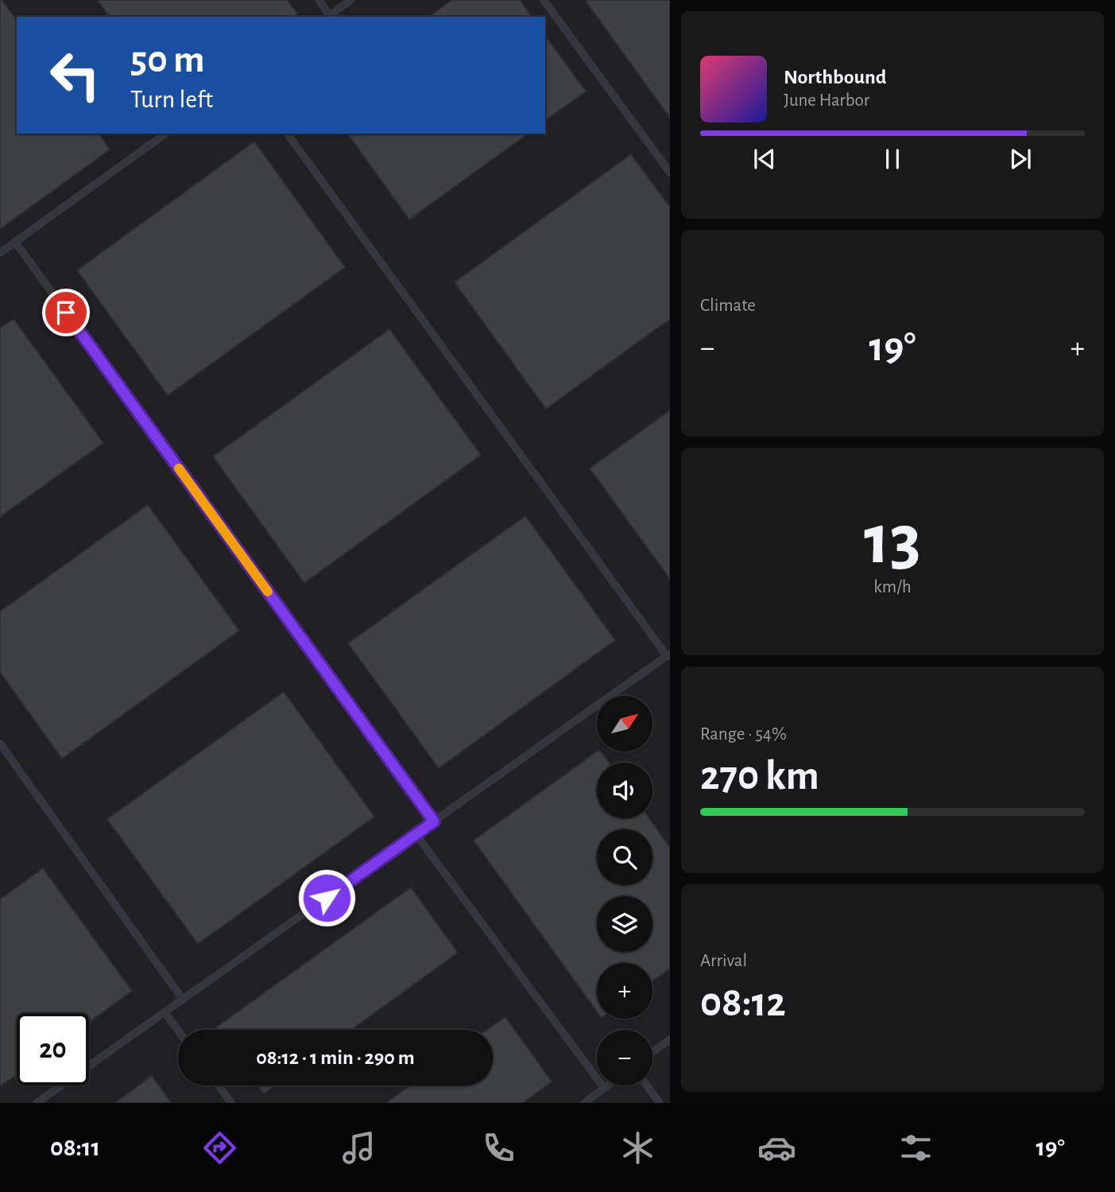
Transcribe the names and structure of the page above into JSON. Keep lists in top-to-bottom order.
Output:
{
  "north": "top right",
  "page": {
    "turn": ["50 m", "Turn left"],
    "song": ["Northbound", "June Harbor"],
    "tile": [
      "Climate",
      ["13", "km/h"],
      ["Range · 54%", "270 km"],
      ["Arrival", "08:12"]
    ],
    "heat": ["−", "19°", "+"],
    "map_buttons": ["+", "−"],
    "limit": "20",
    "trip": "08:12 · 1 min · 290 m",
    "tabs": ["08:11", "19°"]
  }
}
